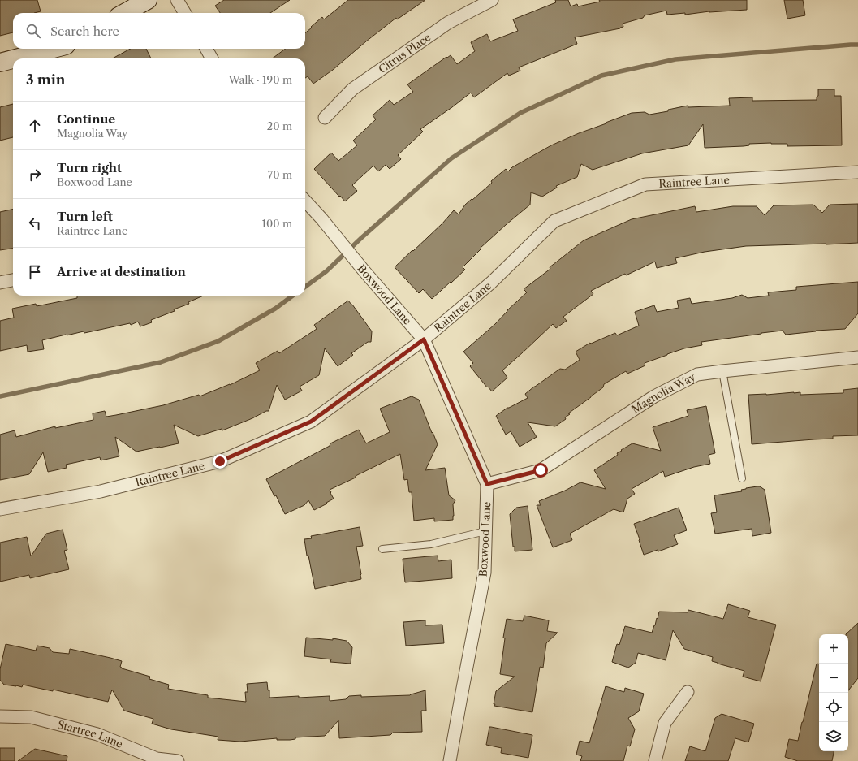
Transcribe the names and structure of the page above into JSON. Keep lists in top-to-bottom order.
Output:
{
  "streets": {
    "street": [
      "Citrus Place",
      "Raintree Lane",
      "Boxwood Lane",
      "Magnolia Way",
      "Startree Lane"
    ]
  },
  "crossings": [
    ["Raintree Lane", "Boxwood Lane"],
    ["Boxwood Lane", "Magnolia Way"]
  ],
  "page": {
    "search": "Search here",
    "heading": ["3 min", "Walk · 190 m"],
    "list": [
      ["Continue", "Magnolia Way", "20 m"],
      ["Turn right", "Boxwood Lane", "70 m"],
      ["Turn left", "Raintree Lane", "100 m"],
      "Arrive at destination"
    ],
    "map_buttons": ["+", "−"]
  }
}
